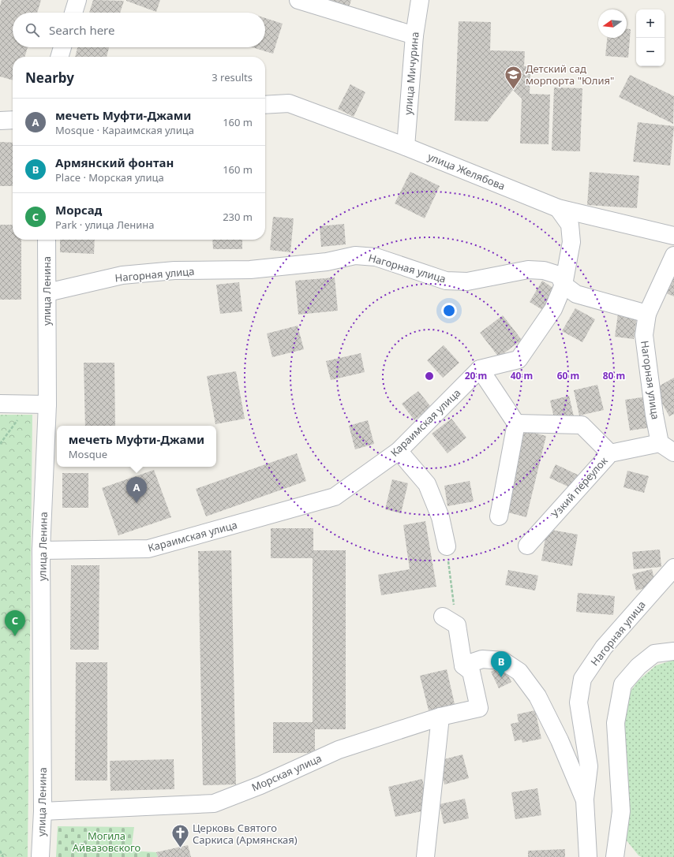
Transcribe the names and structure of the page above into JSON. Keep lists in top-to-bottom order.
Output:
{
  "streets": {
    "street": [
      "улица Мичурина",
      "улица Желябова",
      "Нагорная улица",
      "улица Ленина",
      "Караимская улица",
      "Узкий переулок",
      "Морская улица"
    ]
  },
  "crossings": [
    ["улица Мичурина", "улица Желябова"],
    ["Нагорная улица", "улица Ленина"],
    ["Нагорная улица", "Узкий переулок"],
    ["улица Ленина", "Караимская улица"],
    ["улица Ленина", "Морская улица"]
  ],
  "parks": ["Могила Айвазовского"],
  "places": {
    "school or university": ["Детский сад морпорта \"Юлия\""],
    "church": ["Церковь Святого Саркиса (Армянская)"]
  },
  "north": "left",
  "page": {
    "map_buttons": ["+", "−"],
    "search": "Search here",
    "heading": ["Nearby", "3 results"],
    "list": [
      {
        "mark": "A",
        "name": "мечеть Муфти-Джами",
        "note": "Mosque · Караимская улица",
        "value": "160 m"
      },
      {
        "mark": "B",
        "name": "Армянский фонтан",
        "note": "Place · Морская улица",
        "value": "160 m"
      },
      {
        "mark": "C",
        "name": "Морсад",
        "note": "Park · улица Ленина",
        "value": "230 m"
      }
    ],
    "popup": ["мечеть Муфти-Джами", "Mosque"],
    "pins": ["A", "C", "B"]
  },
  "rings": [
    "20 m",
    "40 m",
    "60 m",
    "80 m"
  ]
}
